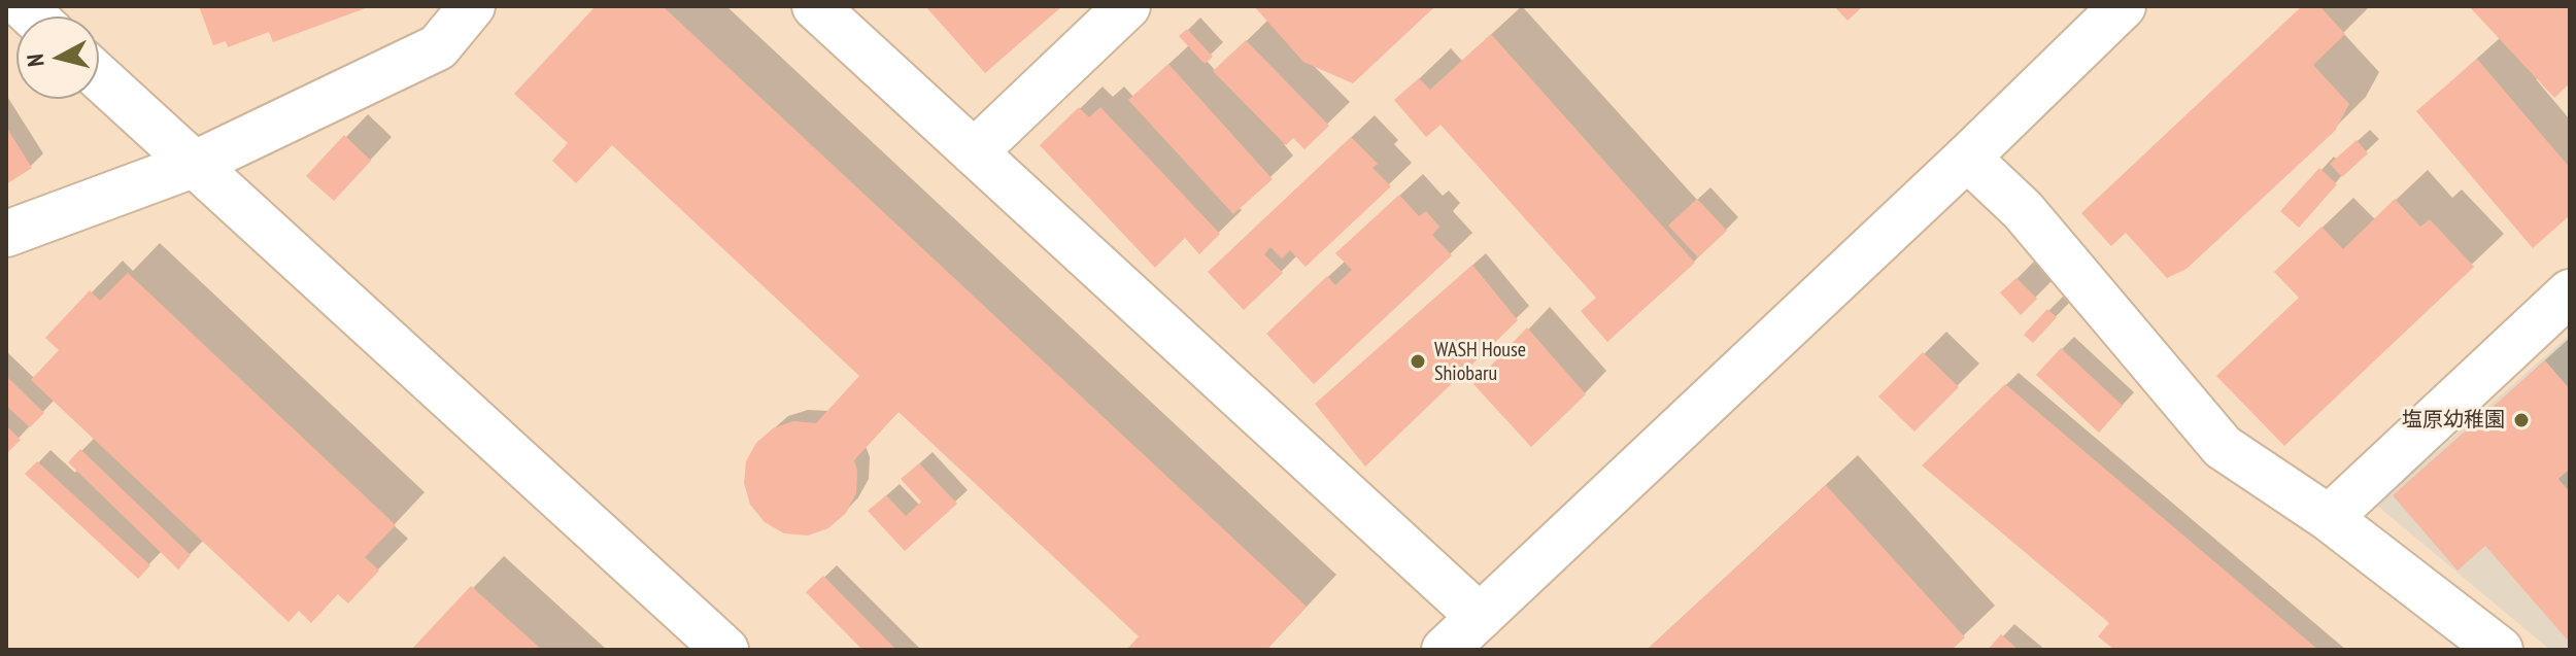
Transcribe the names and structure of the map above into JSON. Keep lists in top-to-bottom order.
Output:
{
  "places": ["WASH House Shiobaru", "塩原幼稚園"],
  "north": "left"
}
